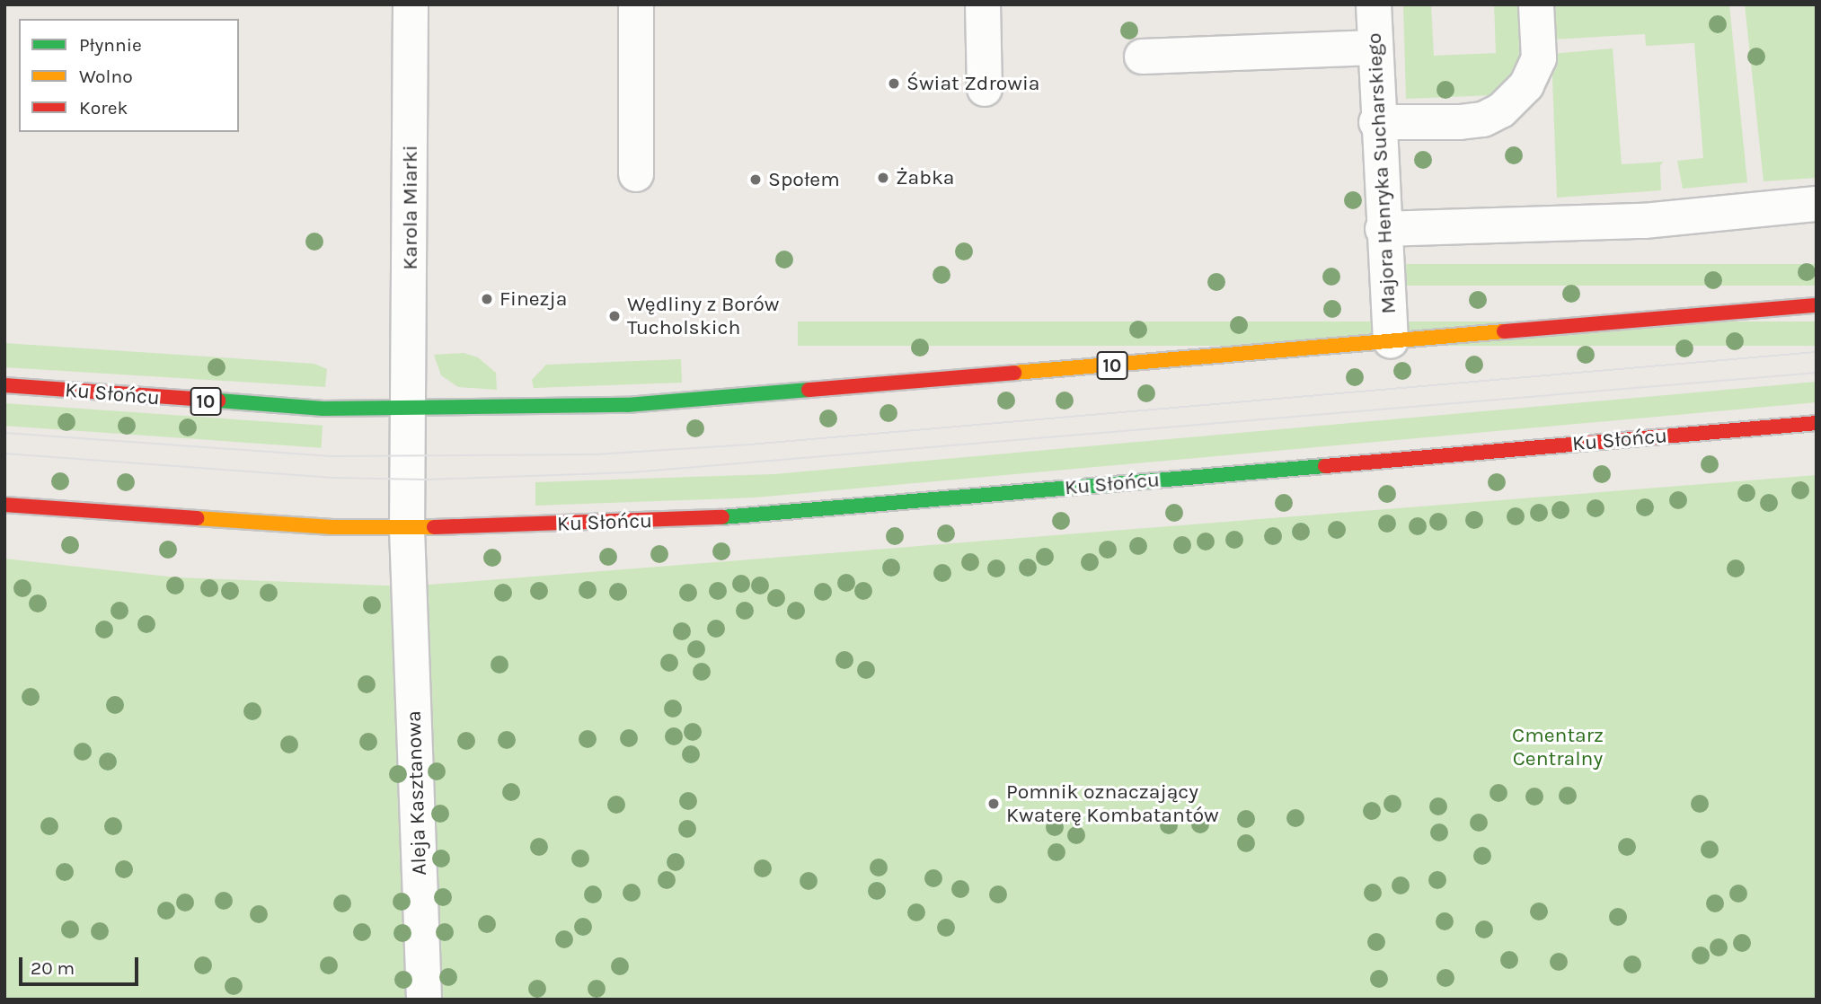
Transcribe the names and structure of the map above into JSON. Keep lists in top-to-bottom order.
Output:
{
  "streets": {
    "main road": ["10", "Ku Słońcu"],
    "street": ["Majora Henryka Sucharskiego", "Karola Miarki", "Aleja Kasztanowa"]
  },
  "crossings": [
    ["Majora Henryka Sucharskiego", "Ku Słońcu"],
    ["Karola Miarki", "Ku Słońcu"],
    ["Ku Słońcu", "Aleja Kasztanowa"]
  ],
  "parks": ["Cmentarz Centralny"],
  "places": [
    "Świat Zdrowia",
    "Żabka",
    "Społem",
    "Finezja",
    "Wędliny z Borów Tucholskich",
    "Pomnik oznaczający Kwaterę Kombatantów"
  ],
  "legend": ["Płynnie", "Wolno", "Korek"],
  "scale_bar": "20 m"
}
